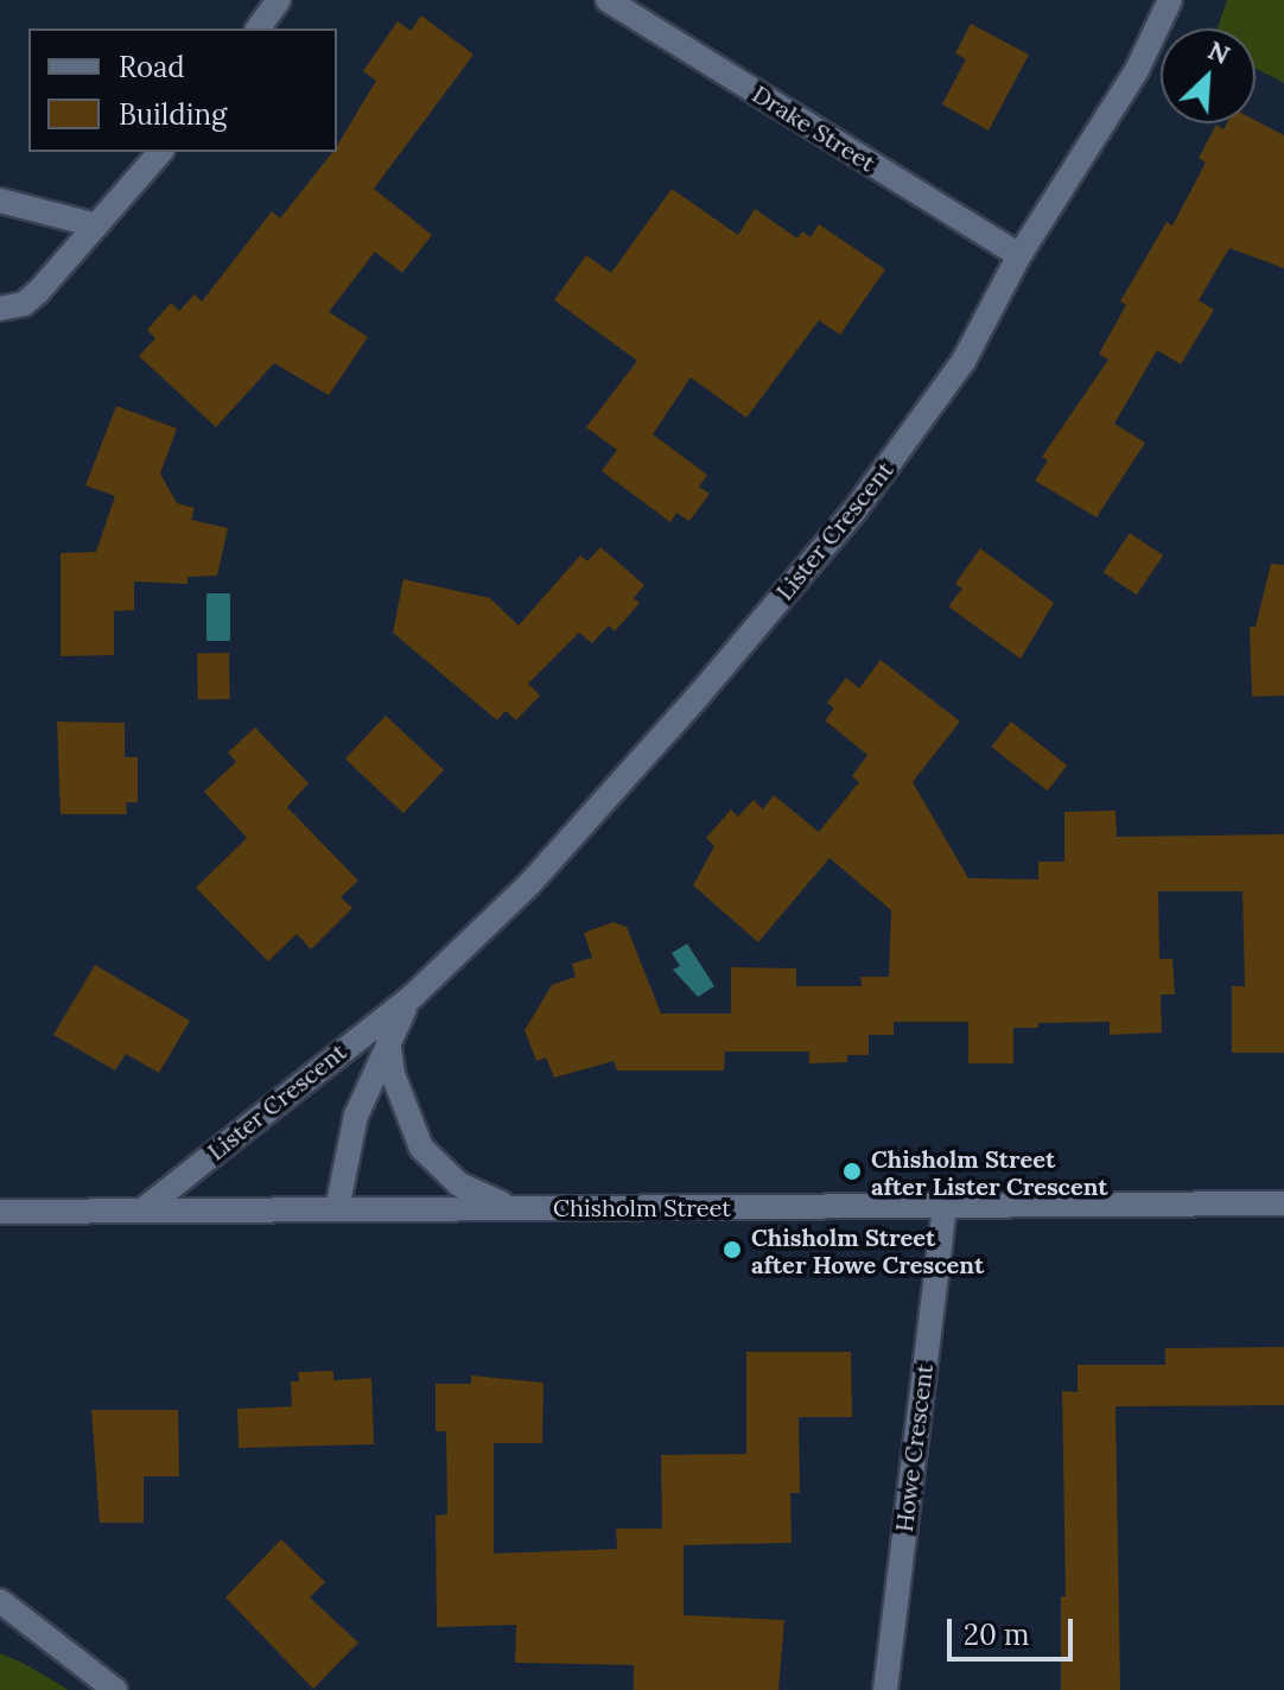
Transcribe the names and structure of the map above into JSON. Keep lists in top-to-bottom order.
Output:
{
  "streets": {
    "street": [
      "Drake Street",
      "Lister Crescent",
      "Chisholm Street",
      "Howe Crescent"
    ]
  },
  "crossings": [
    ["Drake Street", "Lister Crescent"],
    ["Lister Crescent", "Chisholm Street"],
    ["Chisholm Street", "Howe Crescent"]
  ],
  "places": ["Chisholm Street after Lister Crescent", "Chisholm Street after Howe Crescent"],
  "legend": ["Road", "Building"],
  "scale_bar": "20 m",
  "north": "top right"
}
